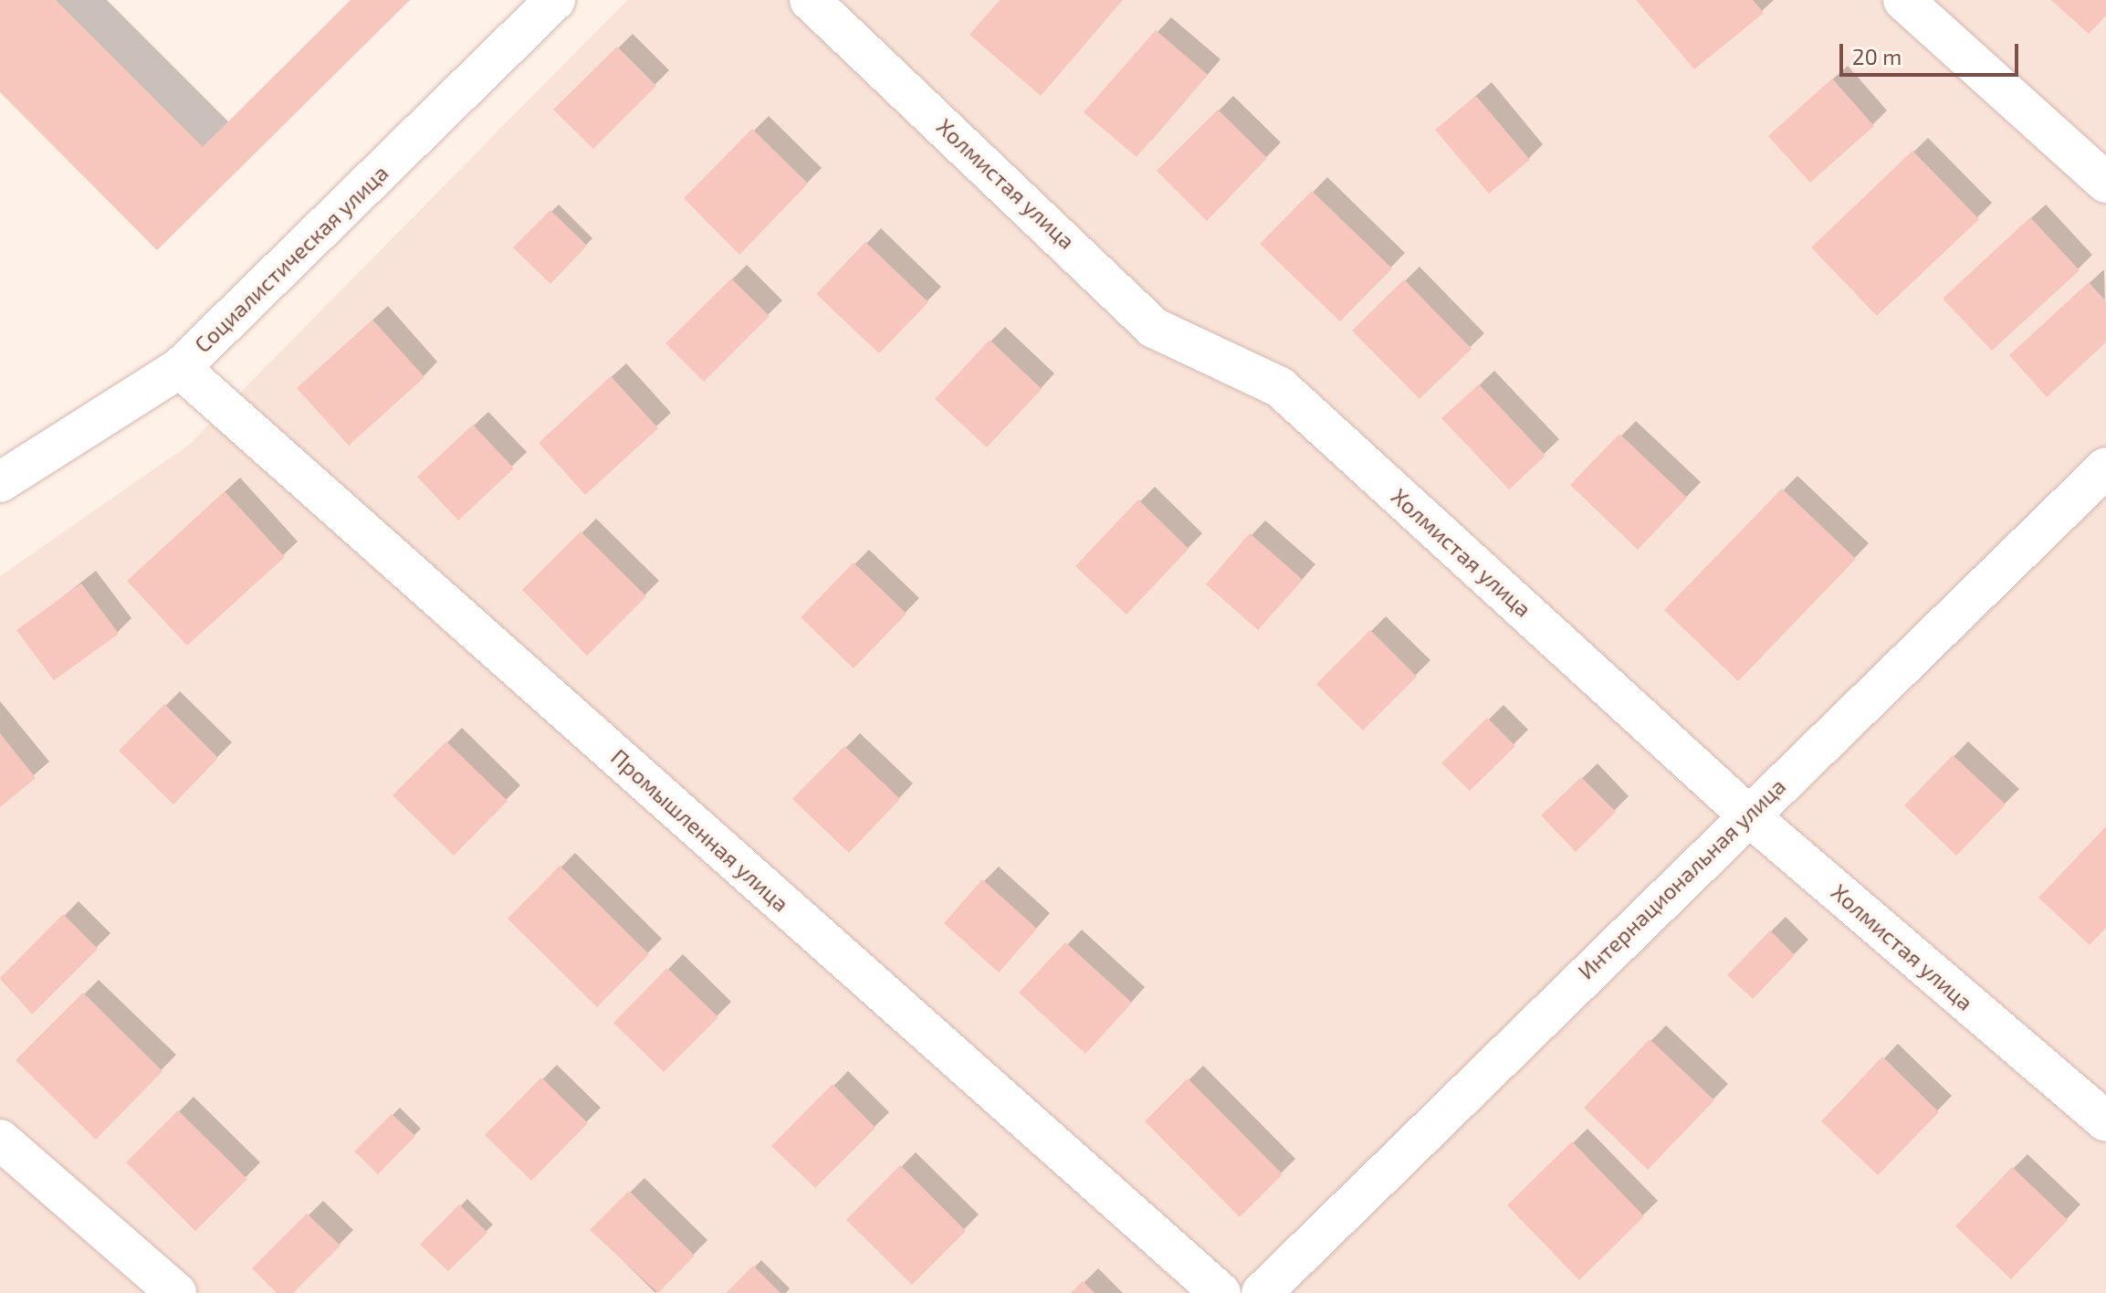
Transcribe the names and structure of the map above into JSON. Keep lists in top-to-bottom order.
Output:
{
  "streets": {
    "street": [
      "Холмистая улица",
      "Социалистическая улица",
      "Промышленная улица",
      "Интернациональная улица"
    ]
  },
  "crossings": [
    ["Холмистая улица", "Интернациональная улица"],
    ["Социалистическая улица", "Промышленная улица"]
  ],
  "scale_bar": "20 m"
}
